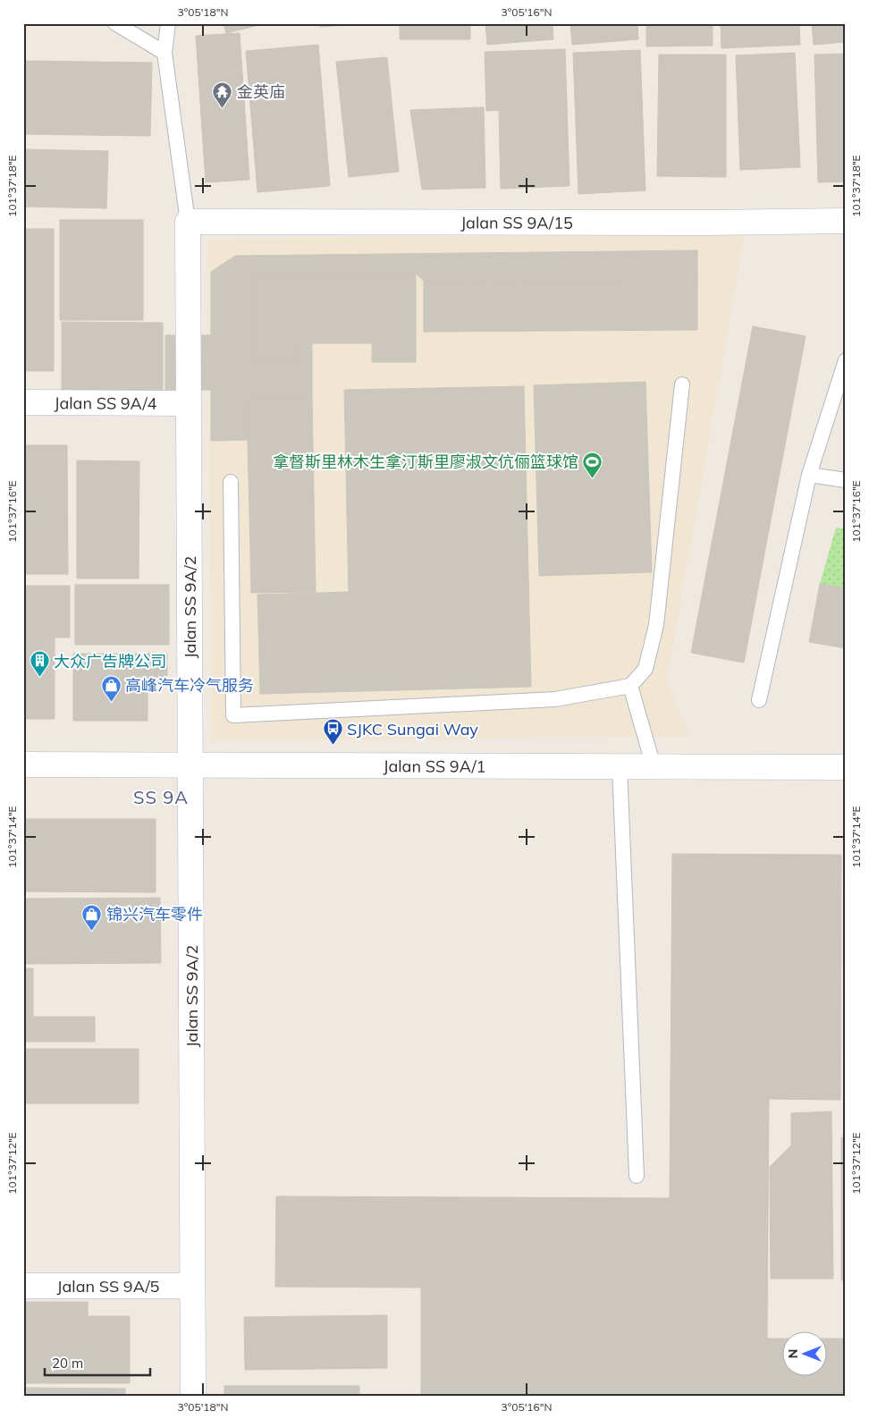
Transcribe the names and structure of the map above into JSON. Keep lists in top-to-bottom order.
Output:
{
  "streets": {
    "street": [
      "Jalan SS 9A/15",
      "Jalan SS 9A/4",
      "Jalan SS 9A/2",
      "Jalan SS 9A/1",
      "Jalan SS 9A/5"
    ]
  },
  "crossings": [
    ["Jalan SS 9A/15", "Jalan SS 9A/2"],
    ["Jalan SS 9A/4", "Jalan SS 9A/2"],
    ["Jalan SS 9A/2", "Jalan SS 9A/1"],
    ["Jalan SS 9A/2", "Jalan SS 9A/5"]
  ],
  "districts": ["SS 9A"],
  "places": {
    "temple": ["金英庙"],
    "sports": ["拿督斯里林木生拿汀斯里廖淑文伉俪篮球馆"],
    "building": ["大众广告牌公司"],
    "shop": ["高峰汽车冷气服务", "锦兴汽车零件"],
    "bus stop": ["SJKC Sungai Way"]
  },
  "scale_bar": "20 m",
  "north": "left",
  "coordinates": [
    "3°05'18\"N",
    "3°05'16\"N",
    "101°37'18\"E",
    "101°37'16\"E",
    "101°37'14\"E",
    "101°37'12\"E"
  ]
}
